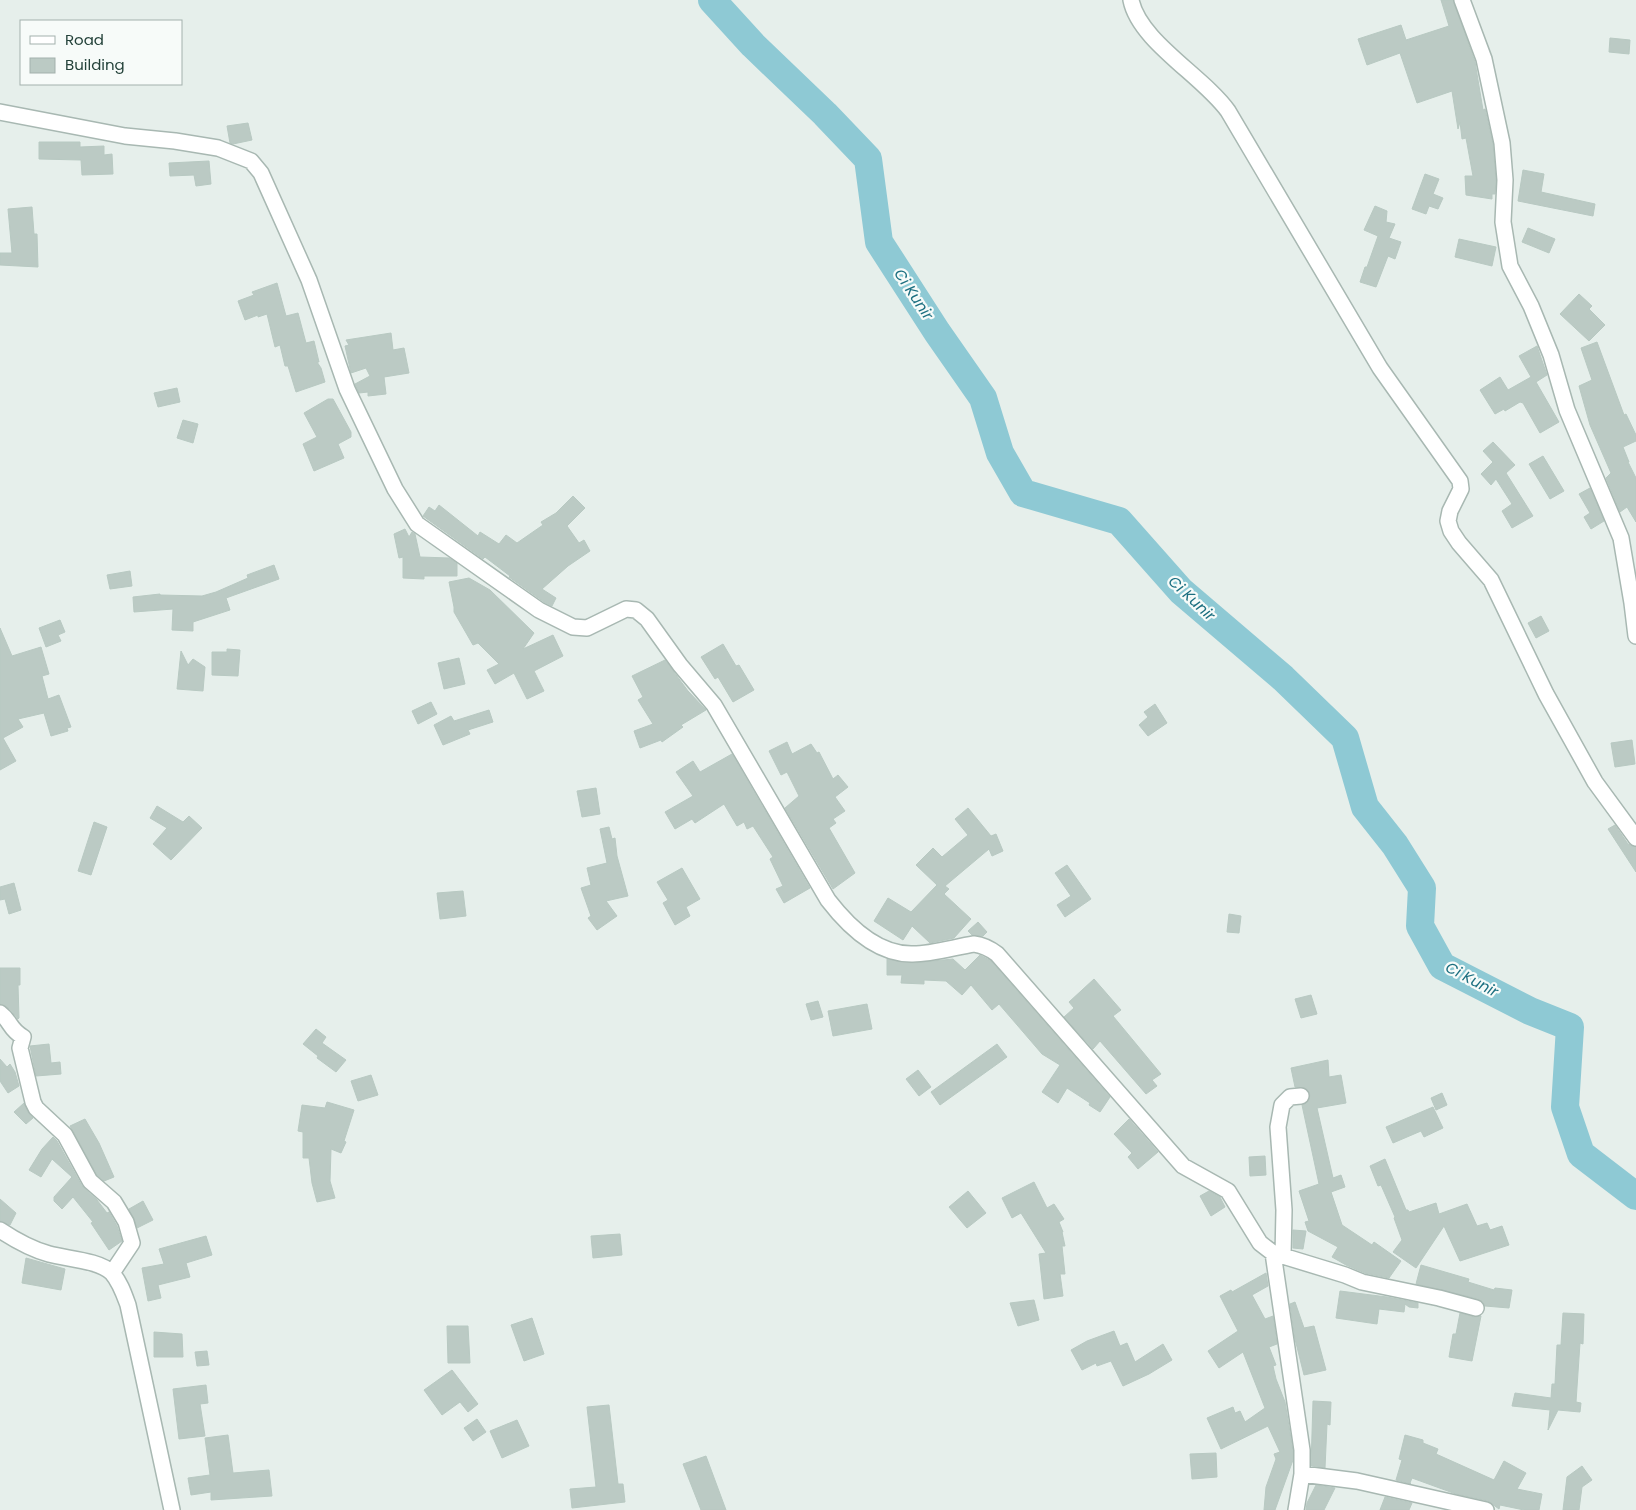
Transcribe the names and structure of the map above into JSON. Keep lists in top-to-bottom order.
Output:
{
  "water": ["Ci Kunir"],
  "legend": ["Road", "Building"]
}
